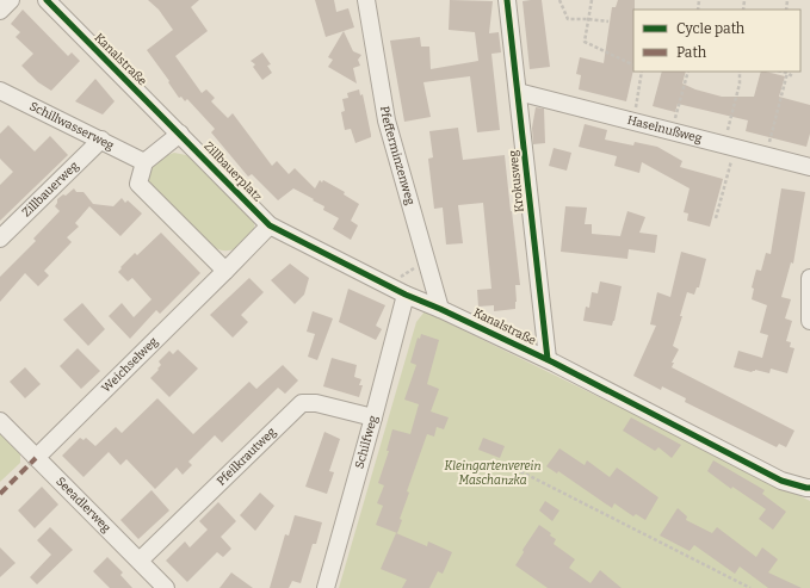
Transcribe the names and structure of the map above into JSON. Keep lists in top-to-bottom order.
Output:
{
  "streets": {
    "street": [
      "Kanalstraße",
      "Schillwasserweg",
      "Haselnußweg",
      "Pfefferminzenweg",
      "Zillbauerplatz",
      "Krokusweg",
      "Zillbauerweg",
      "Weichselweg",
      "Schilfweg",
      "Pfeilkrautweg",
      "Seeadlerweg"
    ]
  },
  "crossings": [
    ["Kanalstraße", "Pfefferminzenweg"],
    ["Kanalstraße", "Zillbauerplatz"],
    ["Kanalstraße", "Krokusweg"],
    ["Kanalstraße", "Schilfweg"],
    ["Schillwasserweg", "Zillbauerweg"],
    ["Haselnußweg", "Krokusweg"],
    ["Weichselweg", "Seeadlerweg"],
    ["Schilfweg", "Pfeilkrautweg"],
    ["Pfeilkrautweg", "Seeadlerweg"]
  ],
  "parks": ["Kleingartenverein Maschanzka"],
  "legend": ["Cycle path", "Path"]
}
